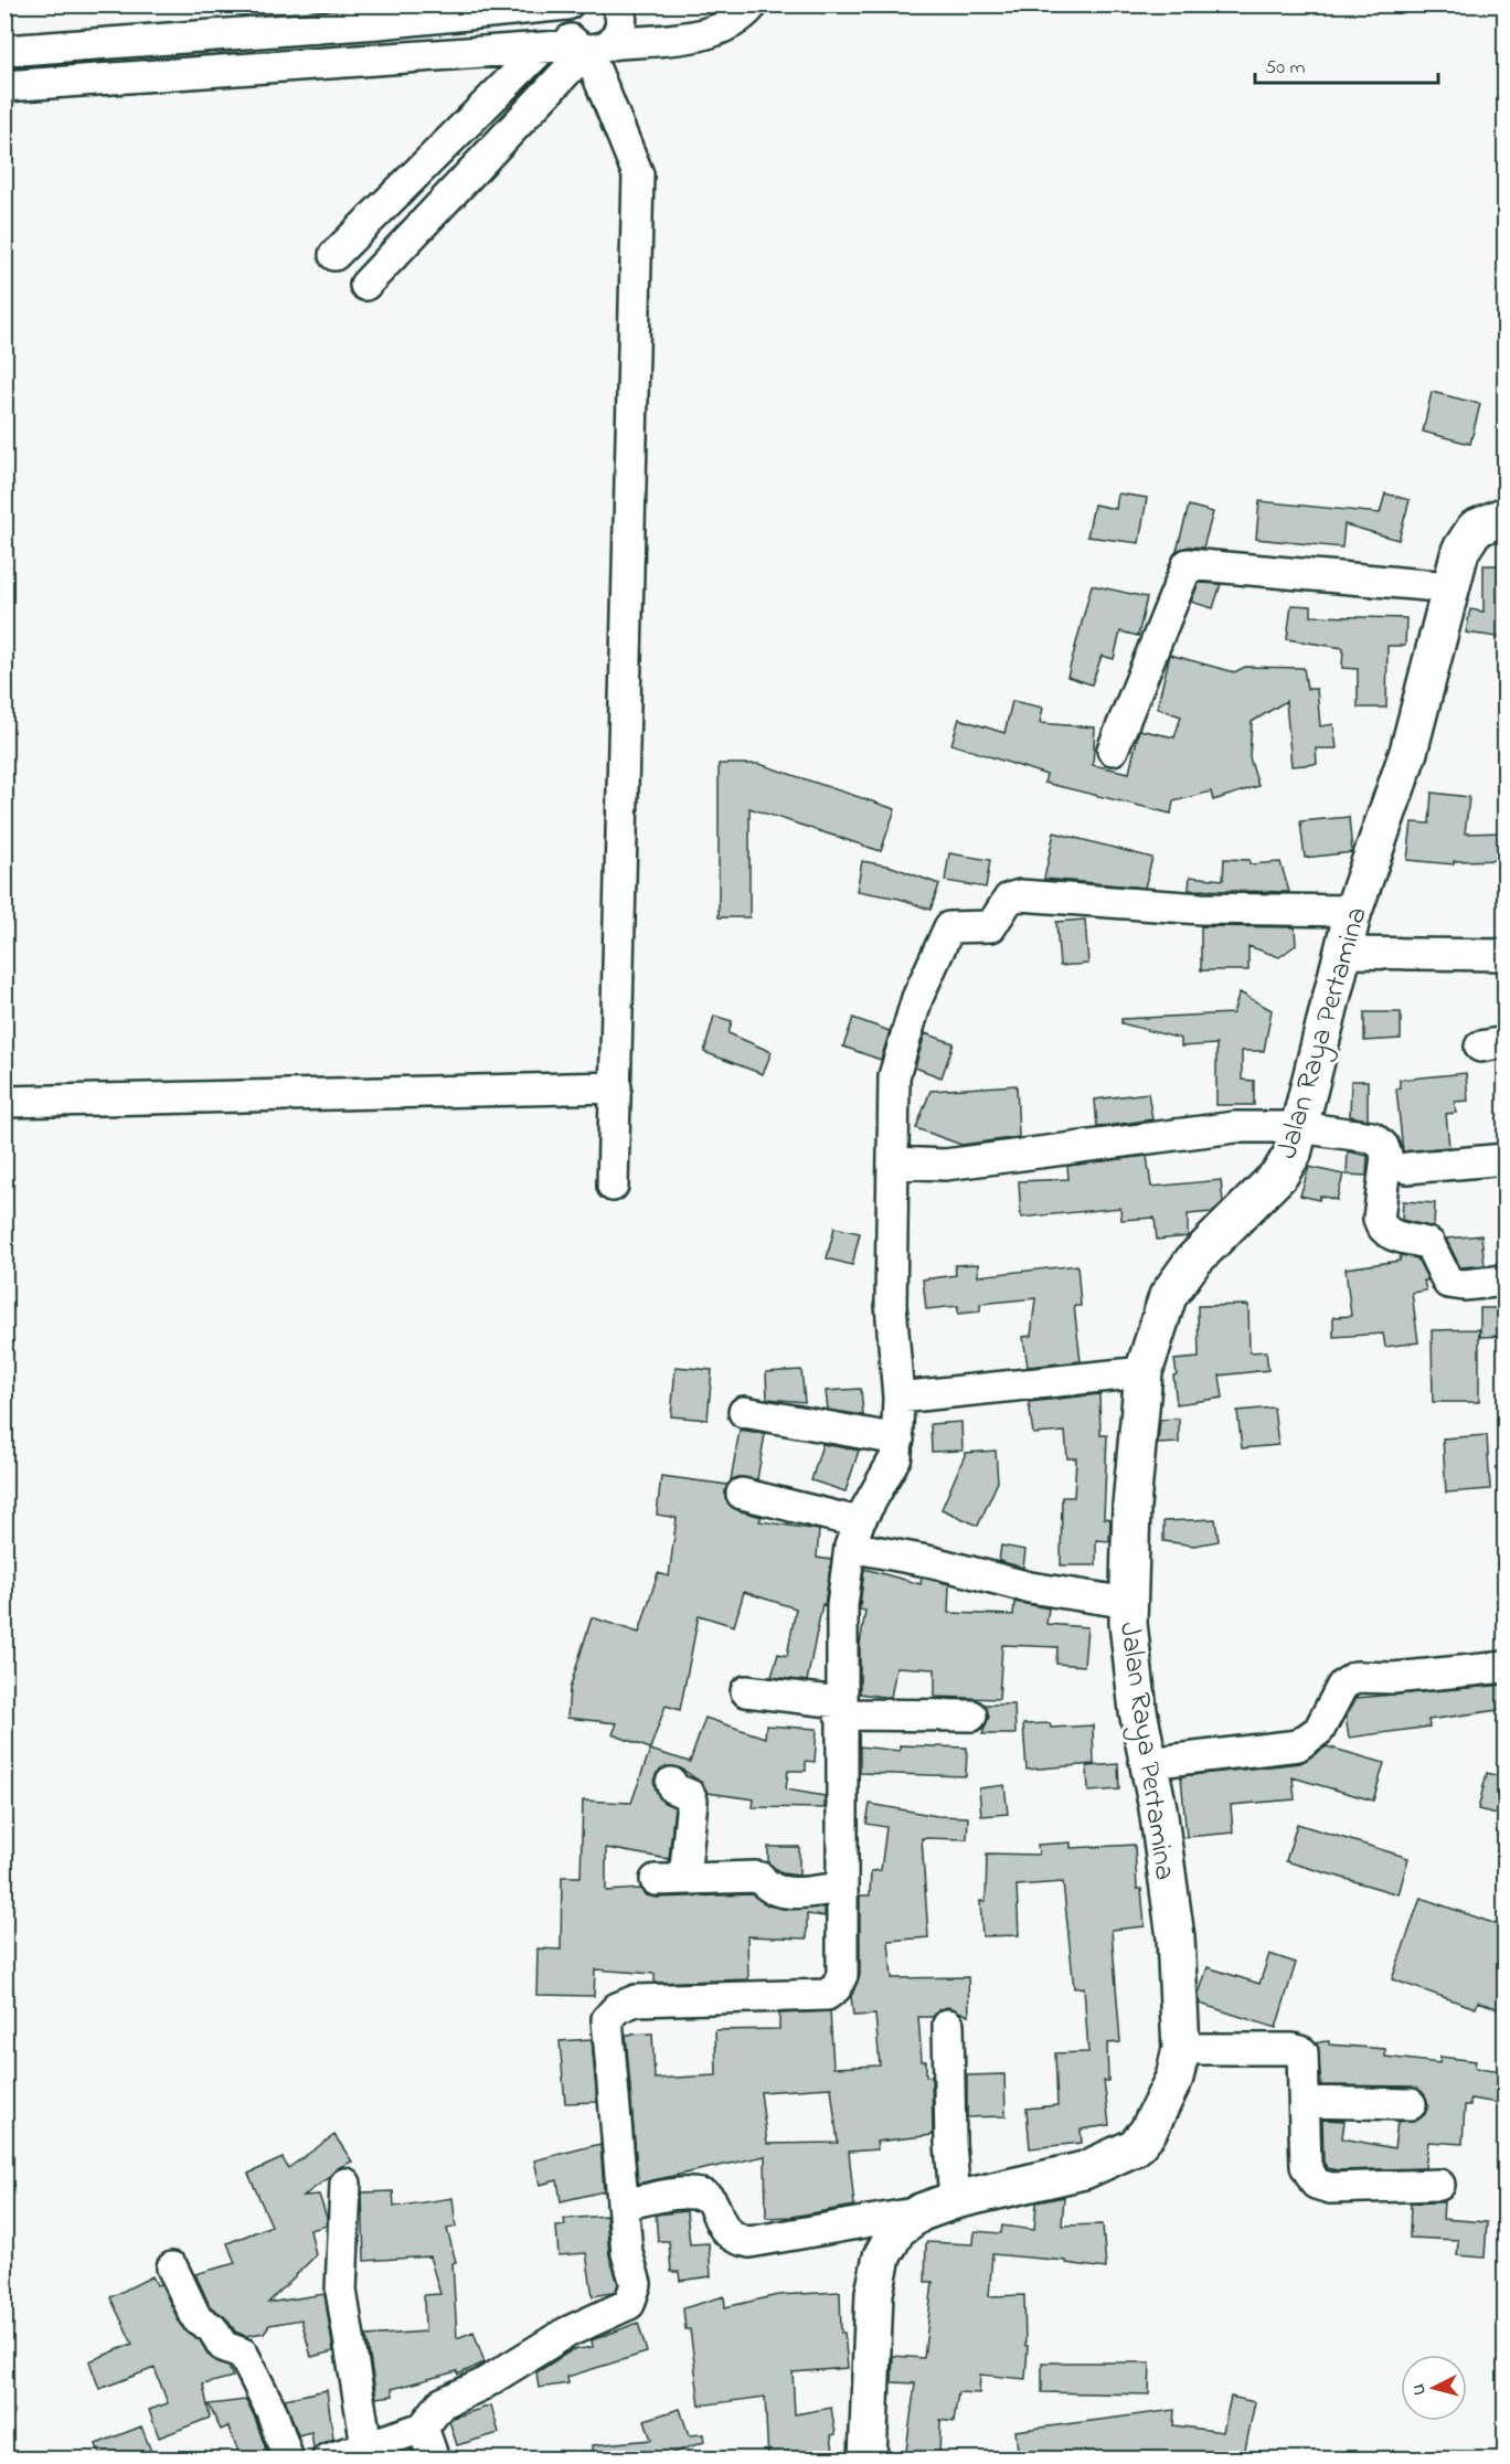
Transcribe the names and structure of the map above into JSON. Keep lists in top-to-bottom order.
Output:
{
  "streets": {
    "main road": ["Jalan Raya Pertamina"]
  },
  "scale_bar": "50 m",
  "north": "left"
}
